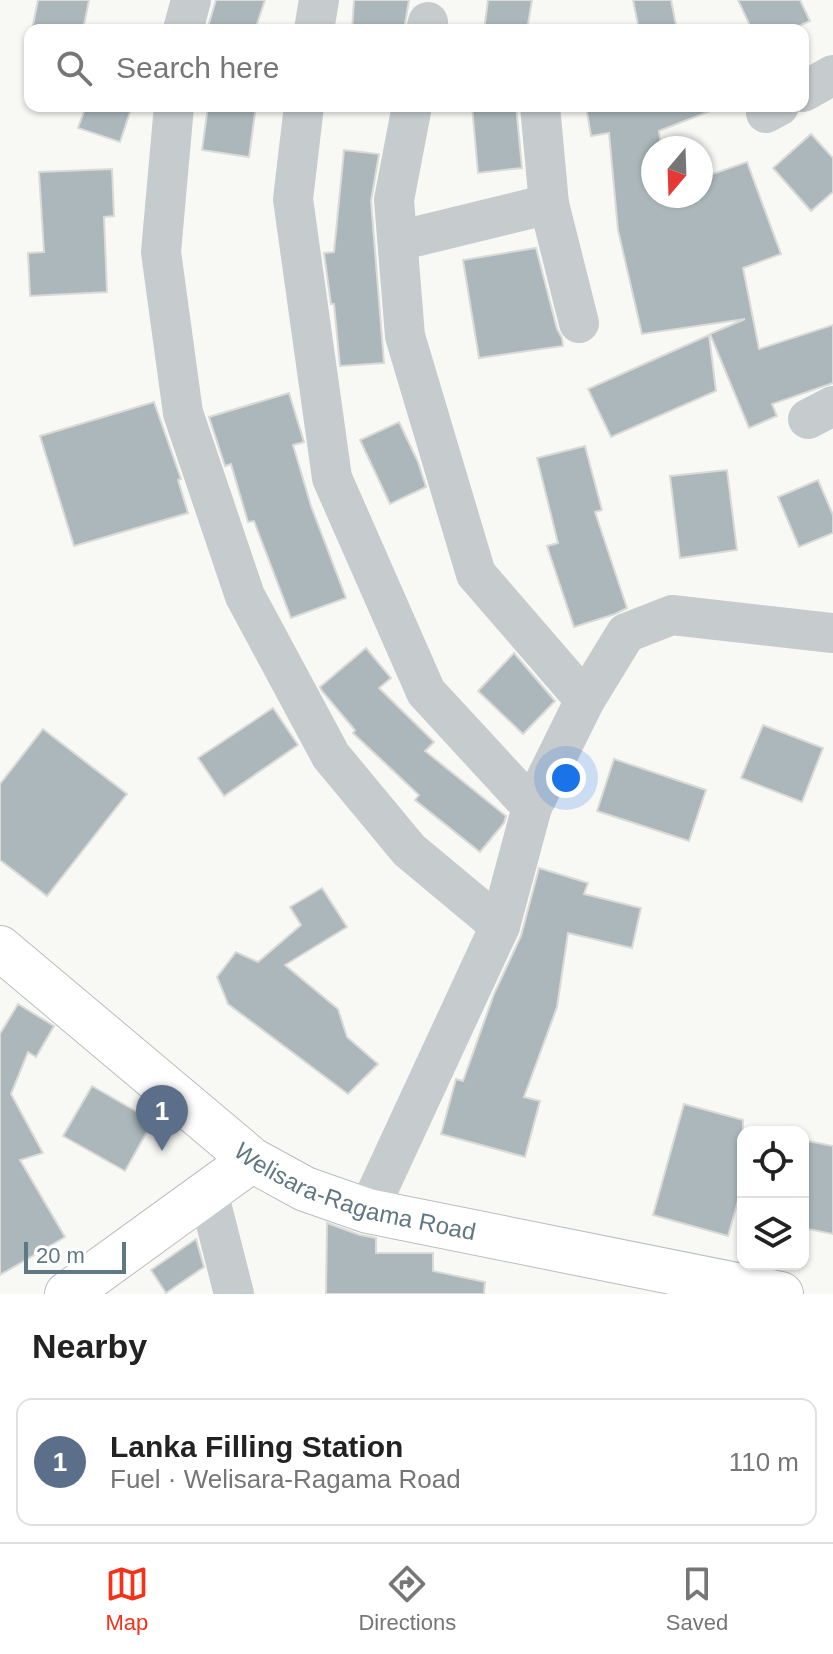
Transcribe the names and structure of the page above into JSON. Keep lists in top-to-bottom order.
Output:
{
  "streets": {
    "main road": ["Welisara-Ragama Road"]
  },
  "scale_bar": "20 m",
  "north": "bottom",
  "page": {
    "search": "Search here",
    "pins": "1",
    "scale": "20 m",
    "heading": "Nearby",
    "list": [
      {
        "mark": "1",
        "name": "Lanka Filling Station",
        "note": "Fuel · Welisara-Ragama Road",
        "value": "110 m"
      }
    ],
    "nav": ["Map", "Directions", "Saved"]
  }
}
